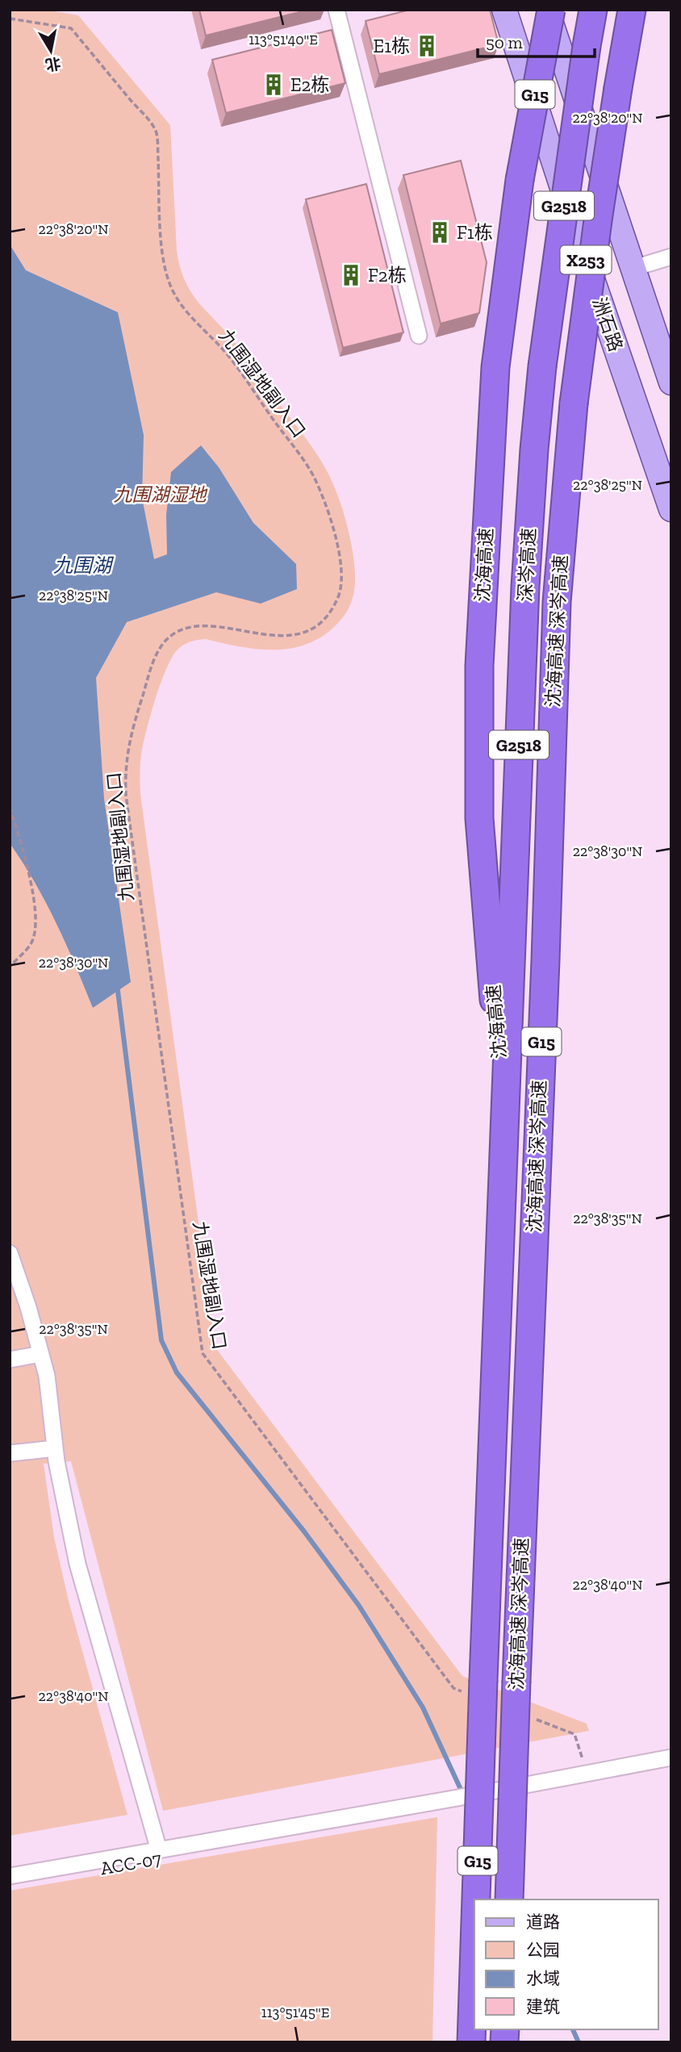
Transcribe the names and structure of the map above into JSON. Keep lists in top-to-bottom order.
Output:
{
  "streets": {
    "highway": [
      "G15",
      "G2518",
      "沈海高速",
      "深岑高速",
      "沈海高速 深岑高速"
    ],
    "main road": ["X253", "洲石路"],
    "street": ["ACC-07"],
    "path": ["九围湿地副入口"]
  },
  "crossings": [
    ["九围湿地副入口", "沈海高速 深岑高速"],
    ["沈海高速", "深岑高速"],
    ["沈海高速", "沈海高速 深岑高速"],
    ["深岑高速", "沈海高速 深岑高速"]
  ],
  "water": ["九围湖"],
  "parks": ["九围湖湿地"],
  "places": {
    "building": [
      "E1栋",
      "E2栋",
      "F1栋",
      "F2栋"
    ]
  },
  "legend": [
    "道路",
    "公园",
    "水域",
    "建筑"
  ],
  "scale_bar": "50 m",
  "north": "bottom",
  "coordinates": [
    "113°51'40\"E",
    "22°38'20\"N",
    "22°38'25\"N",
    "22°38'30\"N",
    "22°38'35\"N",
    "22°38'40\"N",
    "113°51'45\"E"
  ]
}
